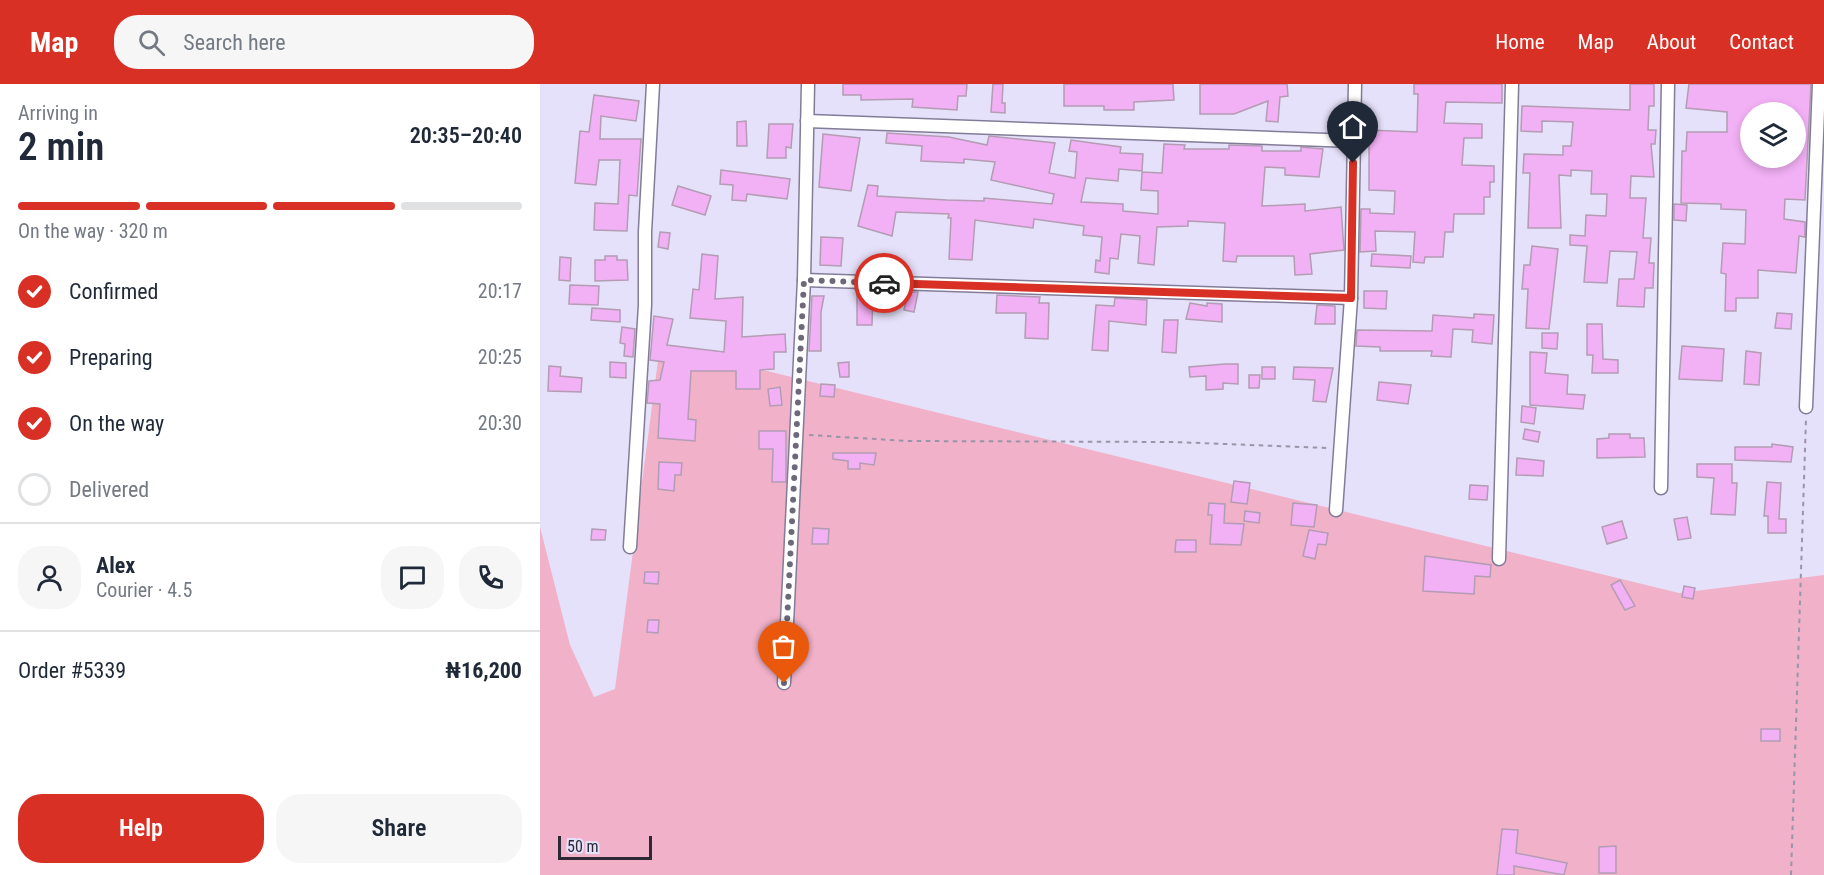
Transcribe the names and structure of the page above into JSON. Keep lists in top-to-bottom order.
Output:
{
  "scale_bar": "50 m",
  "page": {
    "header": "Map",
    "search": "Search here",
    "nav": [
      "Home",
      "Map",
      "About",
      "Contact"
    ],
    "heading": ["2 min", "Arriving in", "20:35–20:40"],
    "panel": [
      "Alex",
      "Courier · 4.5",
      "Order #5339",
      "₦16,200"
    ],
    "bar": "On the way · 320 m",
    "list": [
      ["Confirmed", "20:17"],
      ["Preparing", "20:25"],
      ["On the way", "20:30"],
      "Delivered"
    ],
    "buttons": ["Help", "Share"],
    "scale": "50 m"
  }
}
